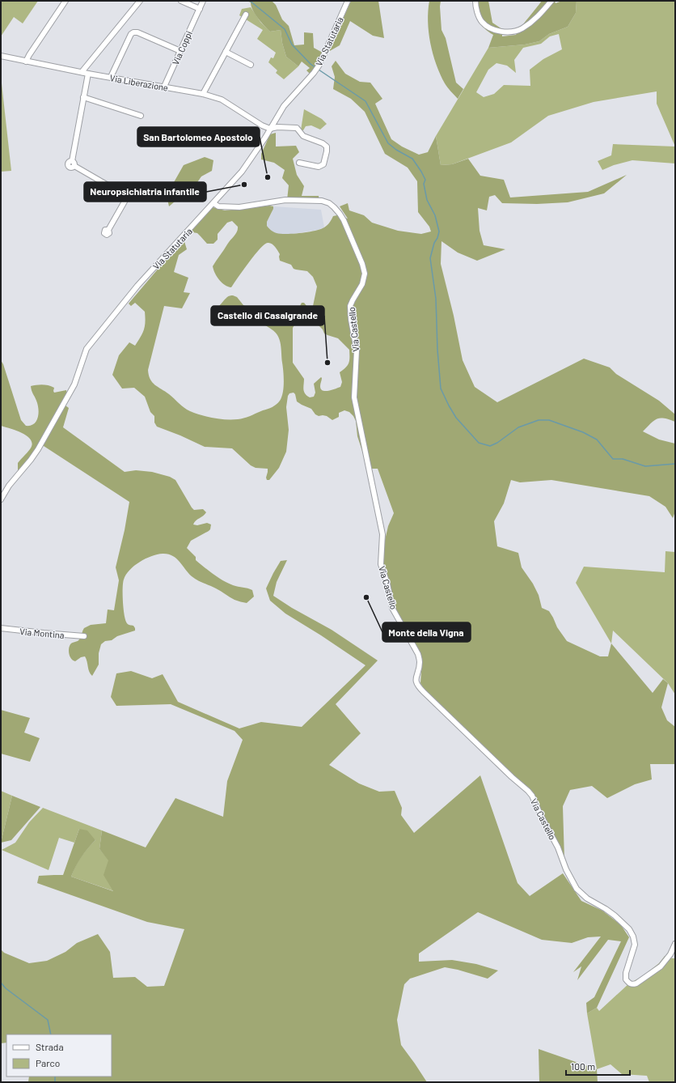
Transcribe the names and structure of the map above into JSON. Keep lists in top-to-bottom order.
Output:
{
  "streets": {
    "street": [
      "Via Statutaria",
      "Via Coppi",
      "Via Liberazione",
      "Via Castello",
      "Via Montina"
    ]
  },
  "crossings": [
    ["Via Statutaria", "Via Liberazione"],
    ["Via Statutaria", "Via Castello"],
    ["Via Coppi", "Via Liberazione"]
  ],
  "places": [
    "San Bartolomeo Apostolo",
    "Neuropsichiatria infantile",
    "Castello di Casalgrande",
    "Monte della Vigna"
  ],
  "legend": ["Strada", "Parco"],
  "scale_bar": "100 m"
}
